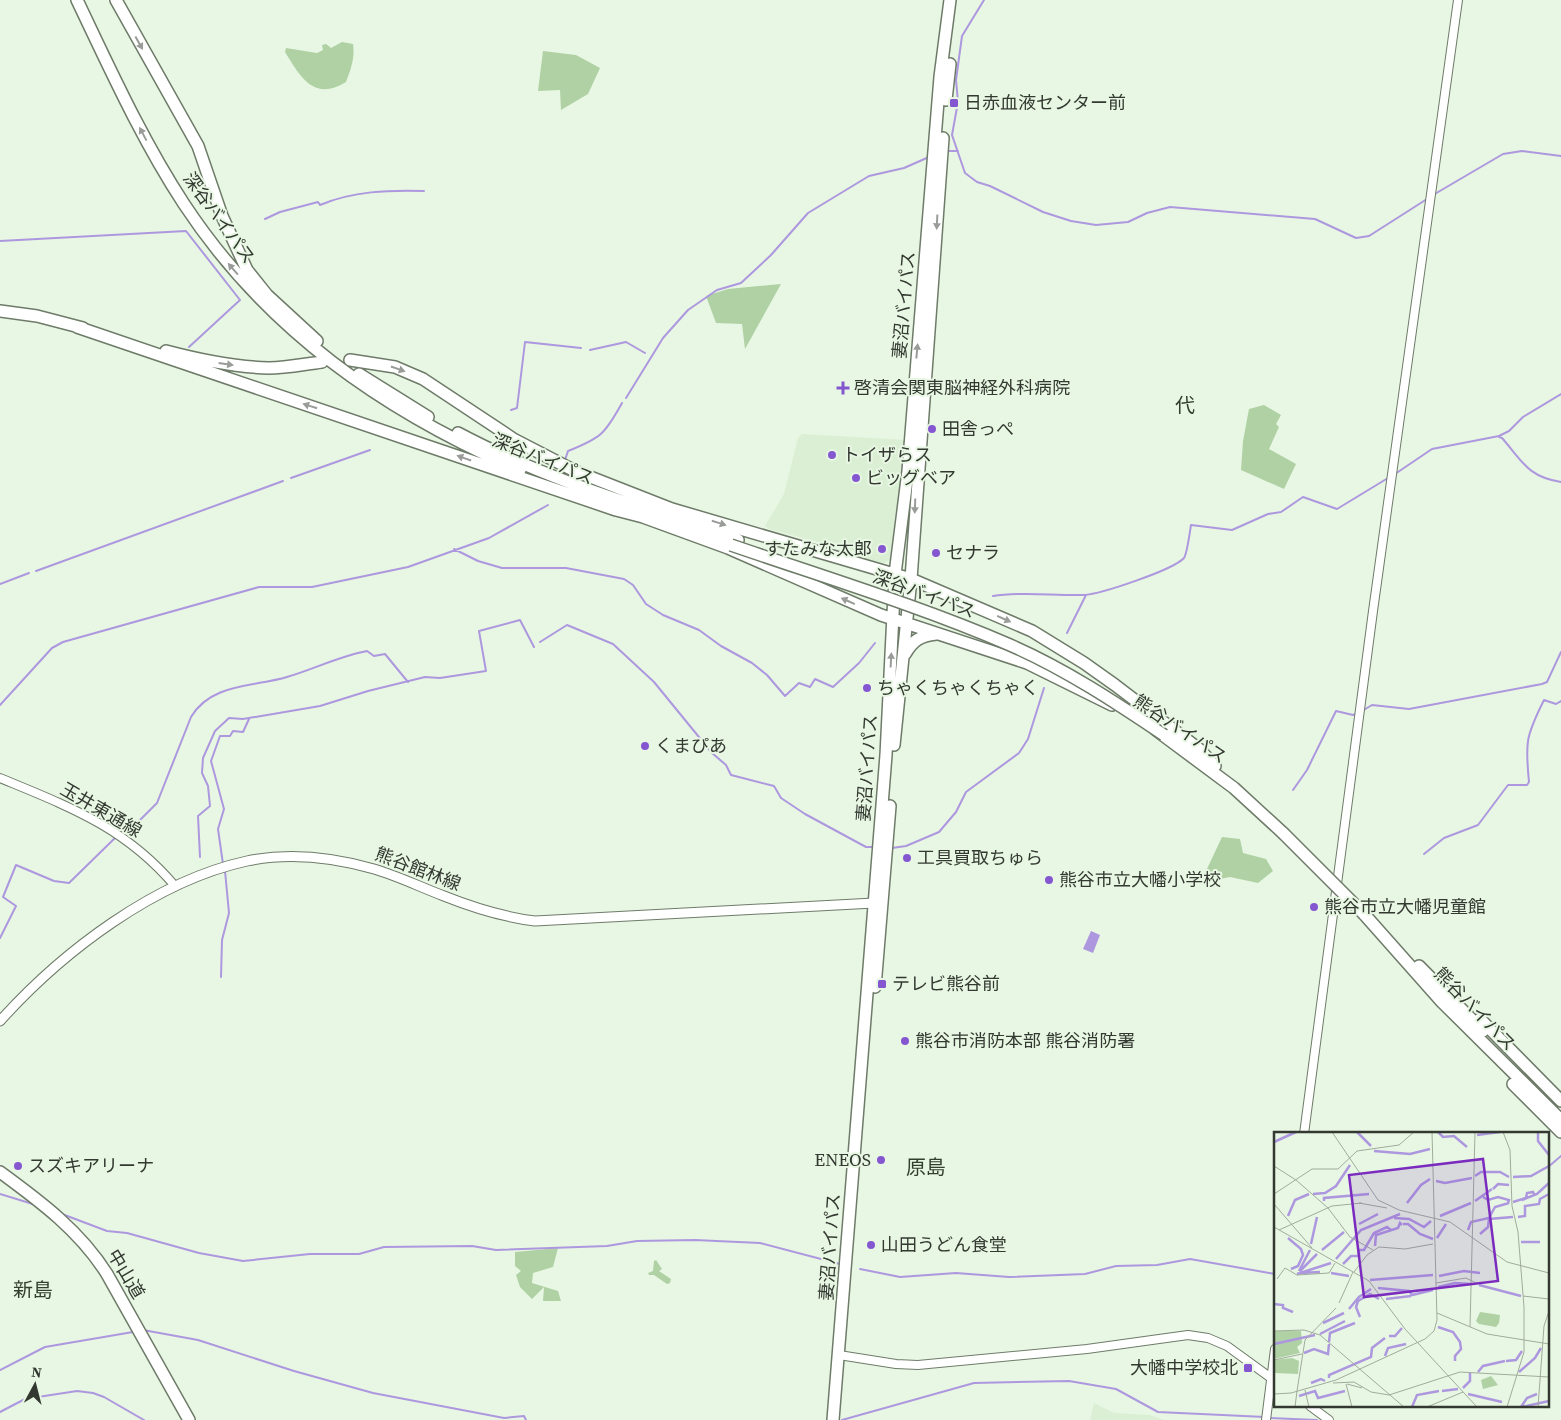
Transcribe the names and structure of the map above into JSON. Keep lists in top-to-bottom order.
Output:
{
  "streets": {
    "highway": [
      "深谷バイパス",
      "妻沼バイパス",
      "熊谷バイパス",
      "中山道"
    ],
    "main road": ["熊谷館林線"],
    "street": ["玉井東通線"]
  },
  "crossings": [
    ["深谷バイパス", "熊谷バイパス"],
    ["妻沼バイパス", "熊谷バイパス"],
    ["妻沼バイパス", "熊谷館林線"],
    ["玉井東通線", "熊谷館林線"]
  ],
  "districts": ["代", "原島", "新島"],
  "places": {
    "transit": ["日赤血液センター前", "テレビ熊谷前", "大幡中学校北"],
    "health": ["啓清会関東脳神経外科病院"],
    "other": [
      "田舎っぺ",
      "トイザらス",
      "ビッグベア",
      "すたみな太郎",
      "セナラ",
      "ちゃくちゃくちゃく",
      "くまぴあ",
      "工具買取ちゅら",
      "熊谷市立大幡小学校",
      "熊谷市立大幡児童館",
      "熊谷市消防本部 熊谷消防署",
      "ENEOS",
      "スズキアリーナ",
      "山田うどん食堂"
    ]
  },
  "north": "top"
}
